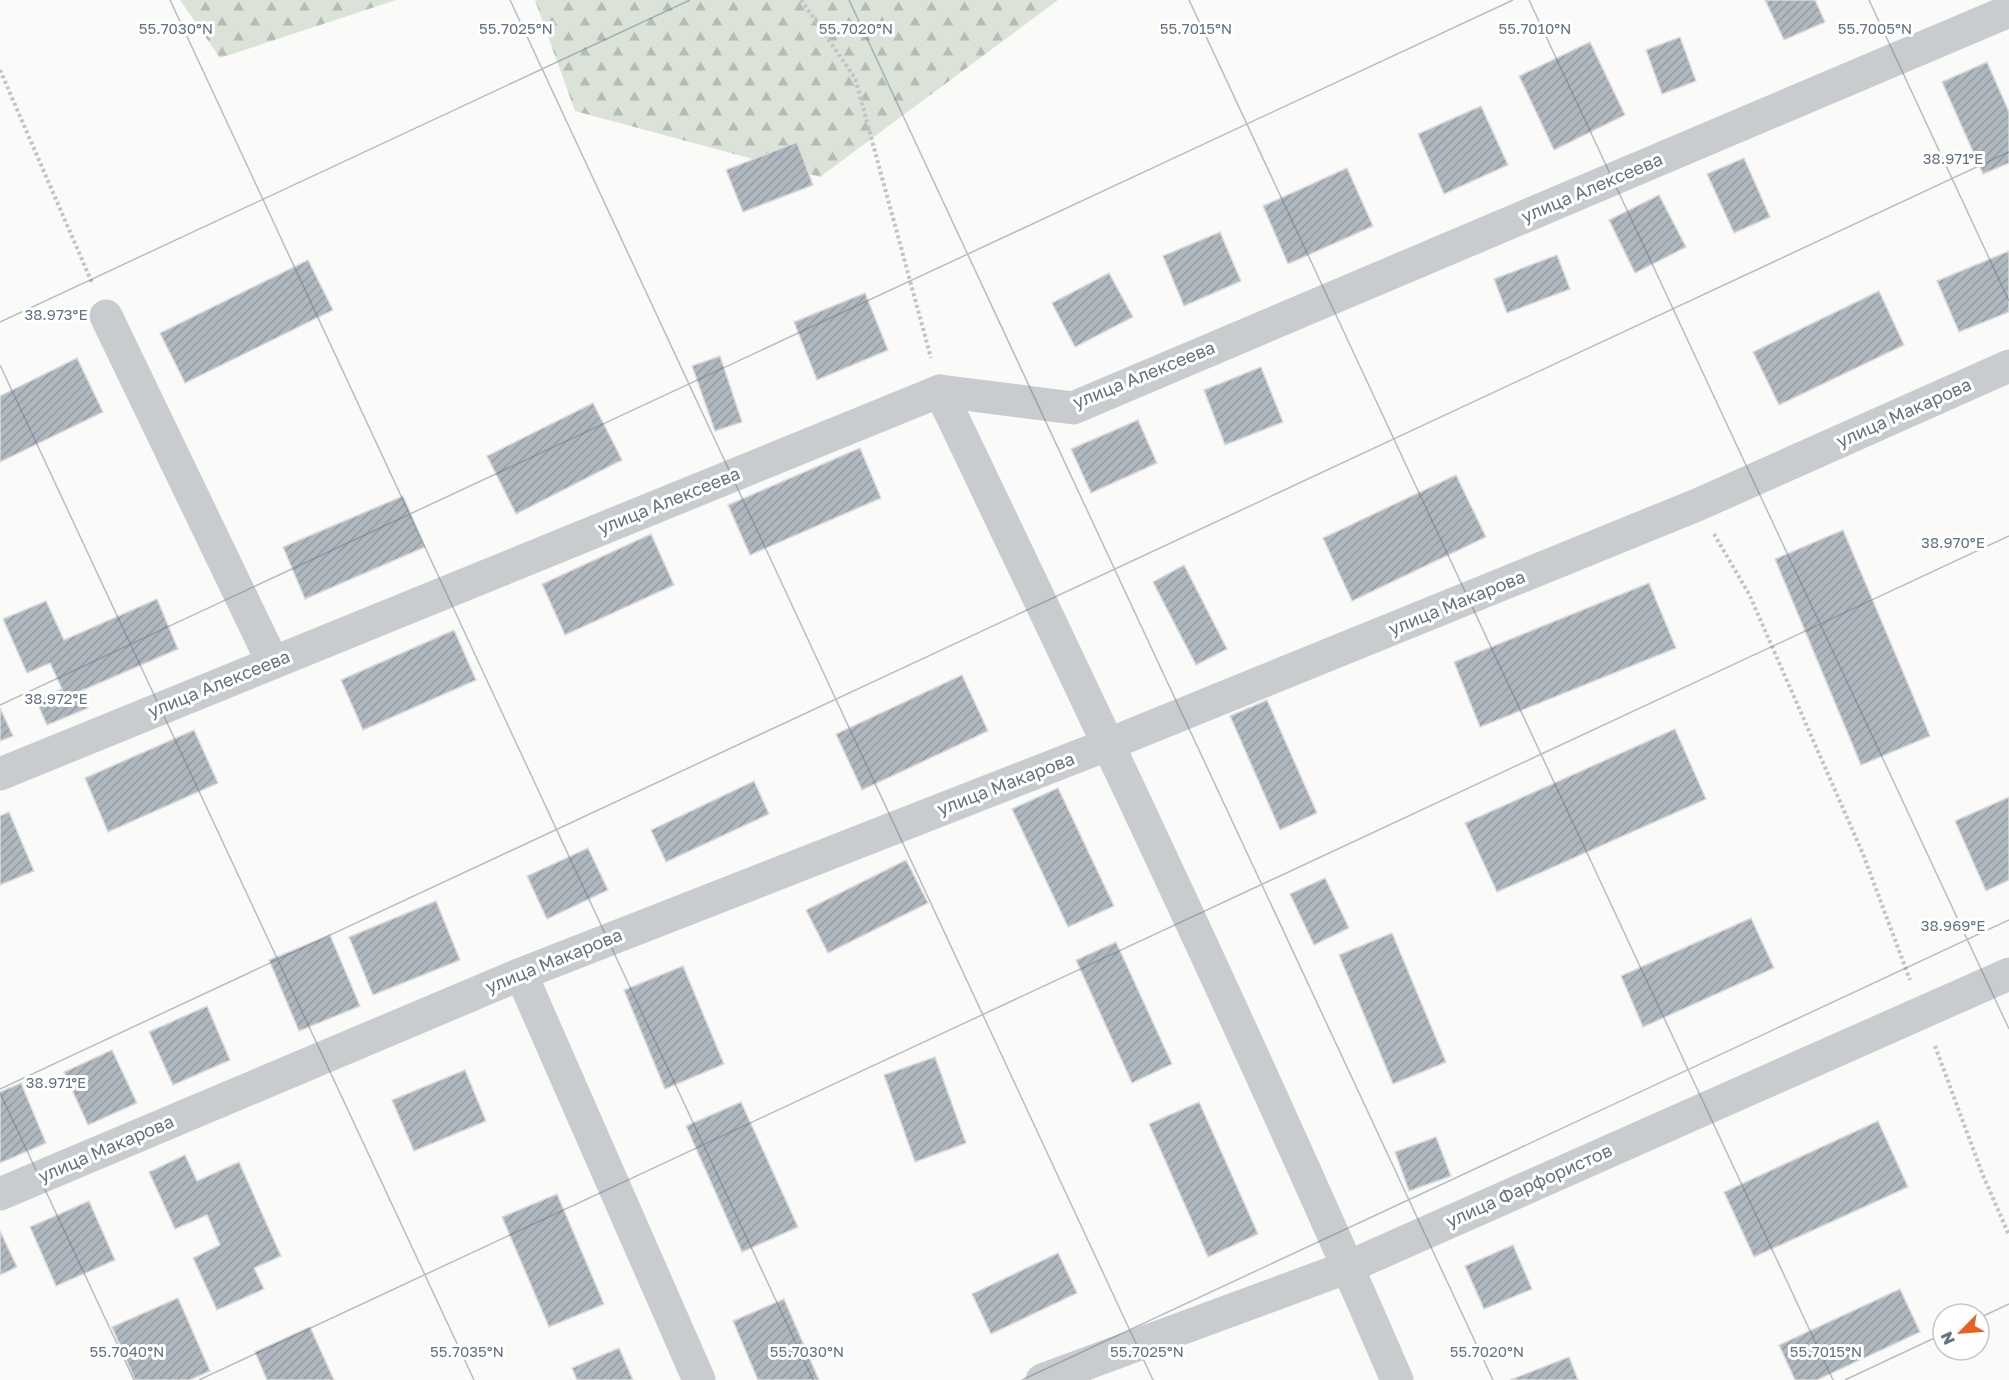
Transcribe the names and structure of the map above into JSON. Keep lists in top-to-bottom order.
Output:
{
  "streets": {
    "street": ["улица Алексеева", "улица Макарова", "улица Фарфористов"]
  },
  "north": "bottom left",
  "coordinates": [
    "55.7030°N",
    "55.7025°N",
    "55.7020°N",
    "55.7015°N",
    "55.7010°N",
    "55.7005°N",
    "38.971°E",
    "38.973°E",
    "38.970°E",
    "38.972°E",
    "38.969°E",
    "55.7040°N",
    "55.7035°N"
  ]
}
